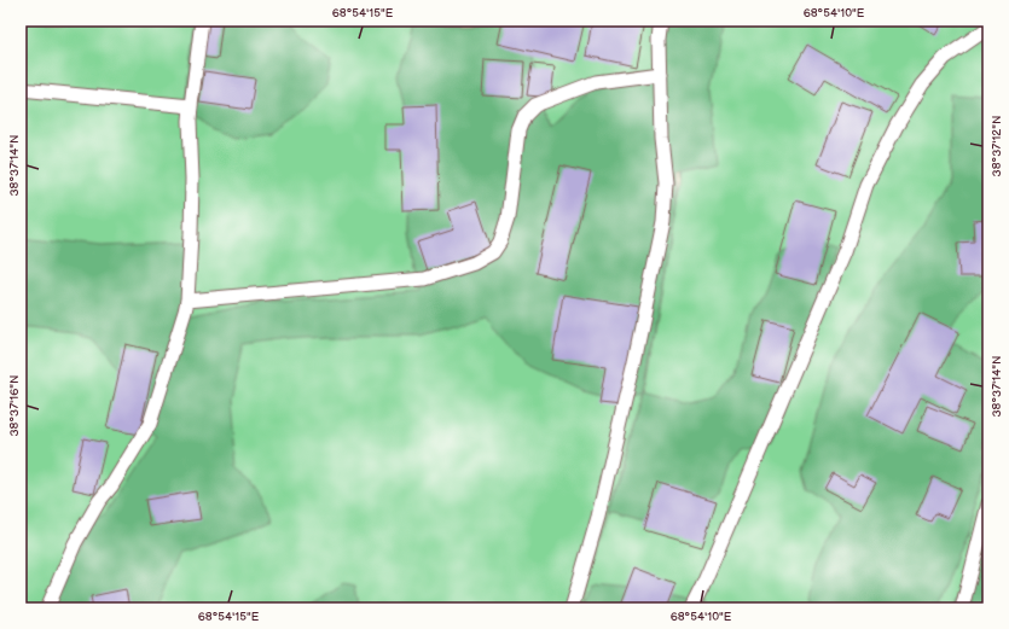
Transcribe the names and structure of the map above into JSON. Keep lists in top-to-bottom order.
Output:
{
  "coordinates": [
    "68°54'15\"E",
    "68°54'10\"E",
    "38°37'12\"N",
    "38°37'14\"N",
    "38°37'16\"N"
  ]
}
